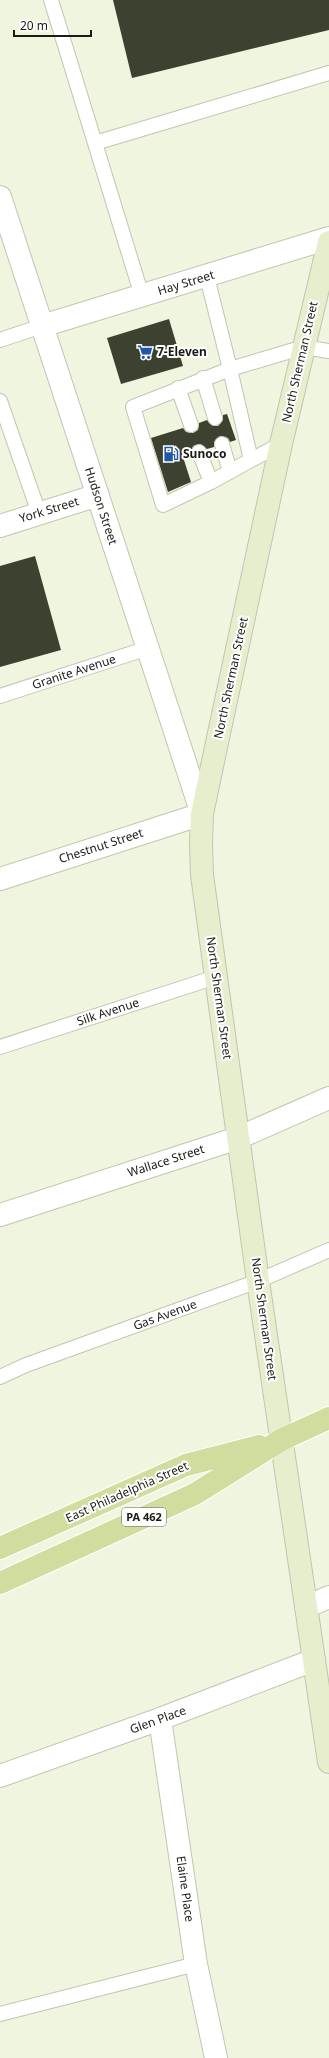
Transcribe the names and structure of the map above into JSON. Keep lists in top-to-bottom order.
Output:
{
  "streets": {
    "main road": ["North Sherman Street", "East Philadelphia Street", "PA 462"],
    "street": [
      "Hay Street",
      "Hudson Street",
      "York Street",
      "Chestnut Street",
      "Wallace Street",
      "Glen Place",
      "Elaine Place"
    ],
    "lane": ["Granite Avenue", "Silk Avenue", "Gas Avenue"]
  },
  "crossings": [
    ["Hay Street", "Hudson Street"],
    ["North Sherman Street", "Hudson Street"],
    ["North Sherman Street", "Chestnut Street"],
    ["North Sherman Street", "Silk Avenue"],
    ["North Sherman Street", "Wallace Street"],
    ["North Sherman Street", "Gas Avenue"],
    ["North Sherman Street", "East Philadelphia Street"],
    ["North Sherman Street", "Glen Place"],
    ["Hudson Street", "York Street"],
    ["Hudson Street", "Granite Avenue"],
    ["Hudson Street", "Chestnut Street"],
    ["Glen Place", "Elaine Place"]
  ],
  "places": {
    "supermarket": ["7-Eleven"],
    "fuel station": ["Sunoco"]
  },
  "scale_bar": "20 m"
}
